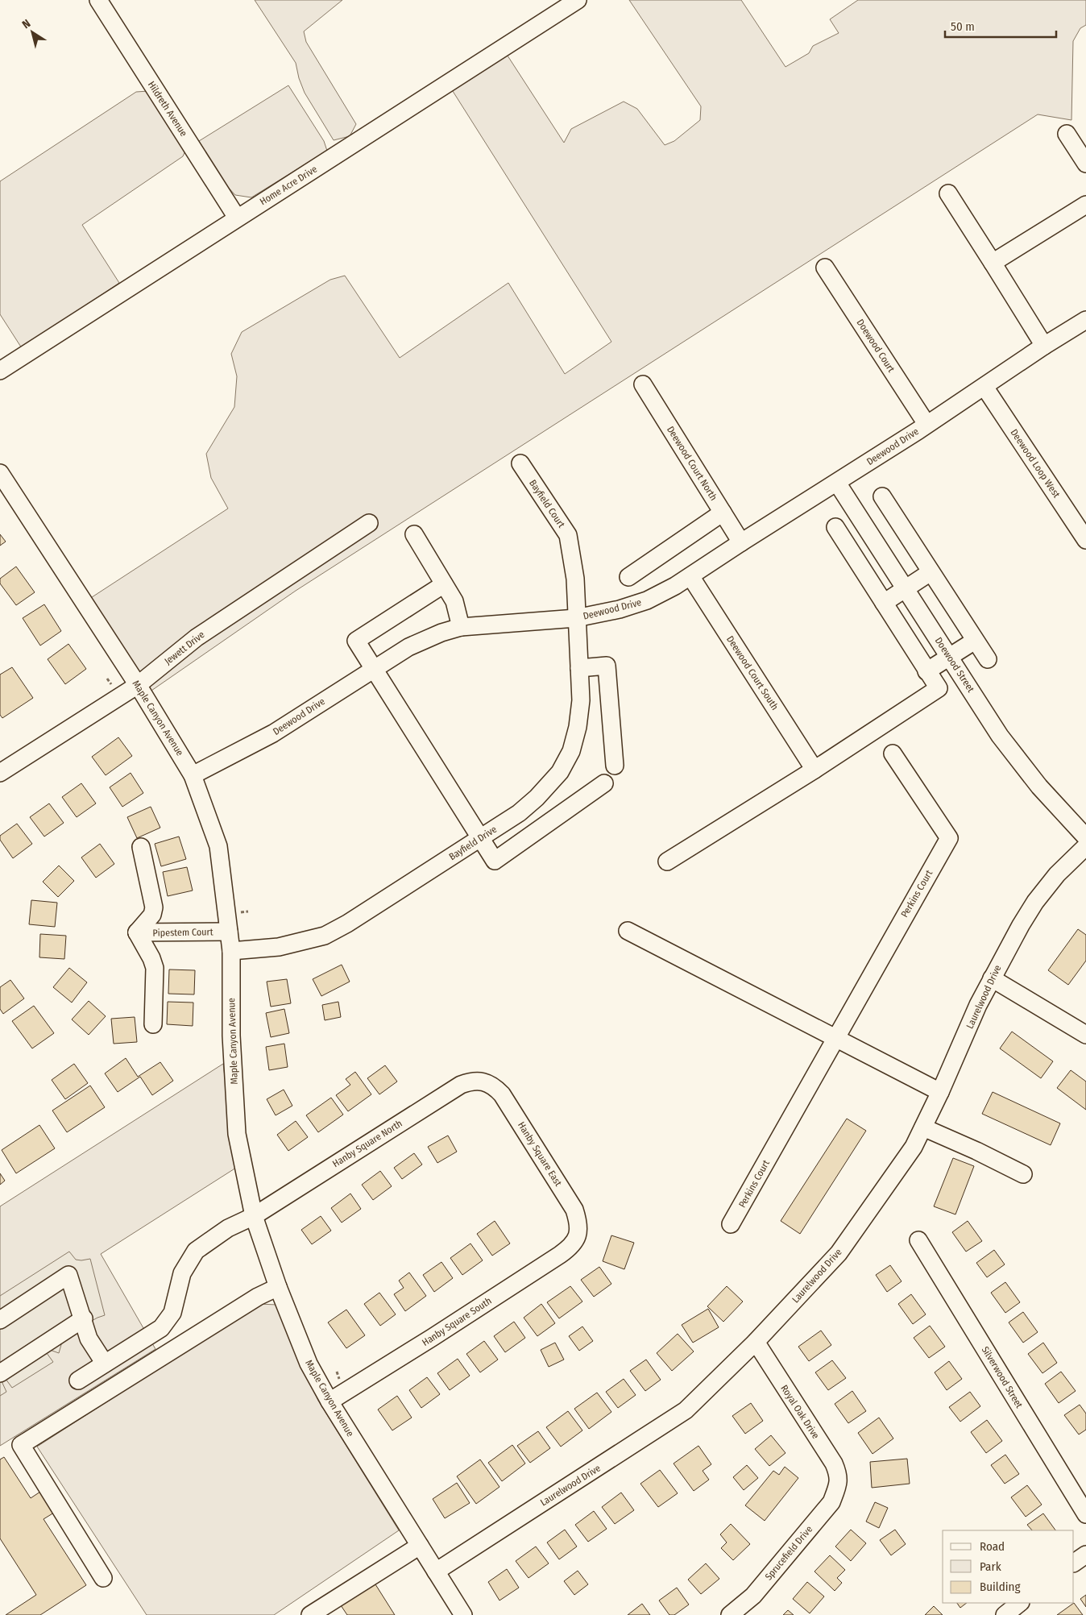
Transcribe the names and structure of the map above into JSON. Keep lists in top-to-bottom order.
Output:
{
  "streets": {
    "street": [
      "Hildreth Avenue",
      "Home Acre Drive",
      "Doewood Court",
      "Deewood Drive",
      "Deewood Court North",
      "Deewood Loop West",
      "Bayfield Court",
      "Jewett Drive",
      "Doewood Street",
      "Deewood Court South",
      "Maple Canyon Avenue",
      "Bayfield Drive",
      "Perkins Court",
      "Pipestem Court",
      "Laurelwood Drive",
      "Hanby Square North",
      "Hanby Square East",
      "Hanby Square South",
      "Silverwood Street",
      "Royal Oak Drive",
      "Sprucefield Drive"
    ]
  },
  "crossings": [
    ["Hildreth Avenue", "Home Acre Drive"],
    ["Doewood Court", "Deewood Drive"],
    ["Deewood Drive", "Deewood Court North"],
    ["Deewood Drive", "Deewood Loop West"],
    ["Deewood Drive", "Bayfield Court"],
    ["Deewood Drive", "Doewood Street"],
    ["Deewood Drive", "Deewood Court South"],
    ["Deewood Drive", "Maple Canyon Avenue"],
    ["Deewood Drive", "Bayfield Drive"],
    ["Bayfield Court", "Bayfield Drive"],
    ["Jewett Drive", "Maple Canyon Avenue"],
    ["Maple Canyon Avenue", "Bayfield Drive"],
    ["Maple Canyon Avenue", "Pipestem Court"],
    ["Maple Canyon Avenue", "Laurelwood Drive"],
    ["Maple Canyon Avenue", "Hanby Square North"],
    ["Maple Canyon Avenue", "Hanby Square South"],
    ["Laurelwood Drive", "Royal Oak Drive"],
    ["Hanby Square North", "Hanby Square East"],
    ["Hanby Square East", "Hanby Square South"],
    ["Royal Oak Drive", "Sprucefield Drive"]
  ],
  "legend": ["Road", "Park", "Building"],
  "scale_bar": "50 m",
  "north": "top left"
}
